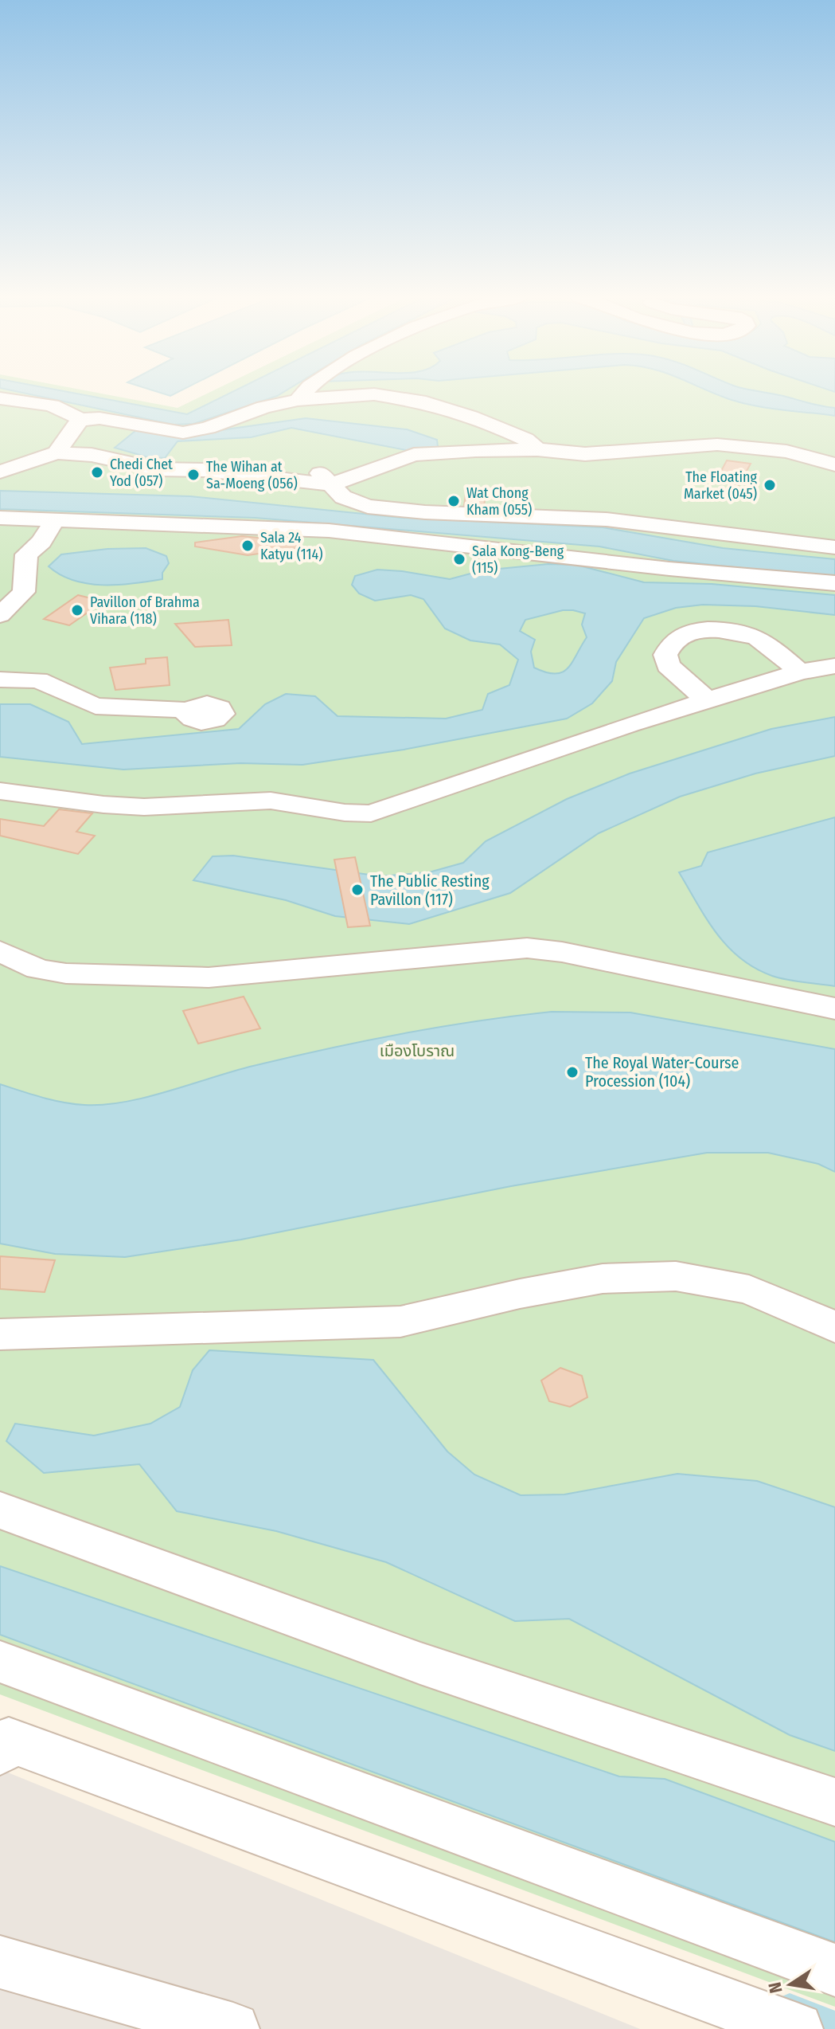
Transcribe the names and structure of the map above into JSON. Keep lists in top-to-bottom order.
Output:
{
  "parks": ["เมืองโบราณ"],
  "places": [
    "Chedi Chet Yod (057)",
    "The Wihan at Sa-Moeng (056)",
    "The Floating Market (045)",
    "Wat Chong Kham (055)",
    "Sala 24 Katyu (114)",
    "Sala Kong-Beng (115)",
    "Pavillon of Brahma Vihara (118)",
    "The Public Resting Pavillon (117)",
    "The Royal Water-Course Procession (104)"
  ],
  "north": "left"
}
